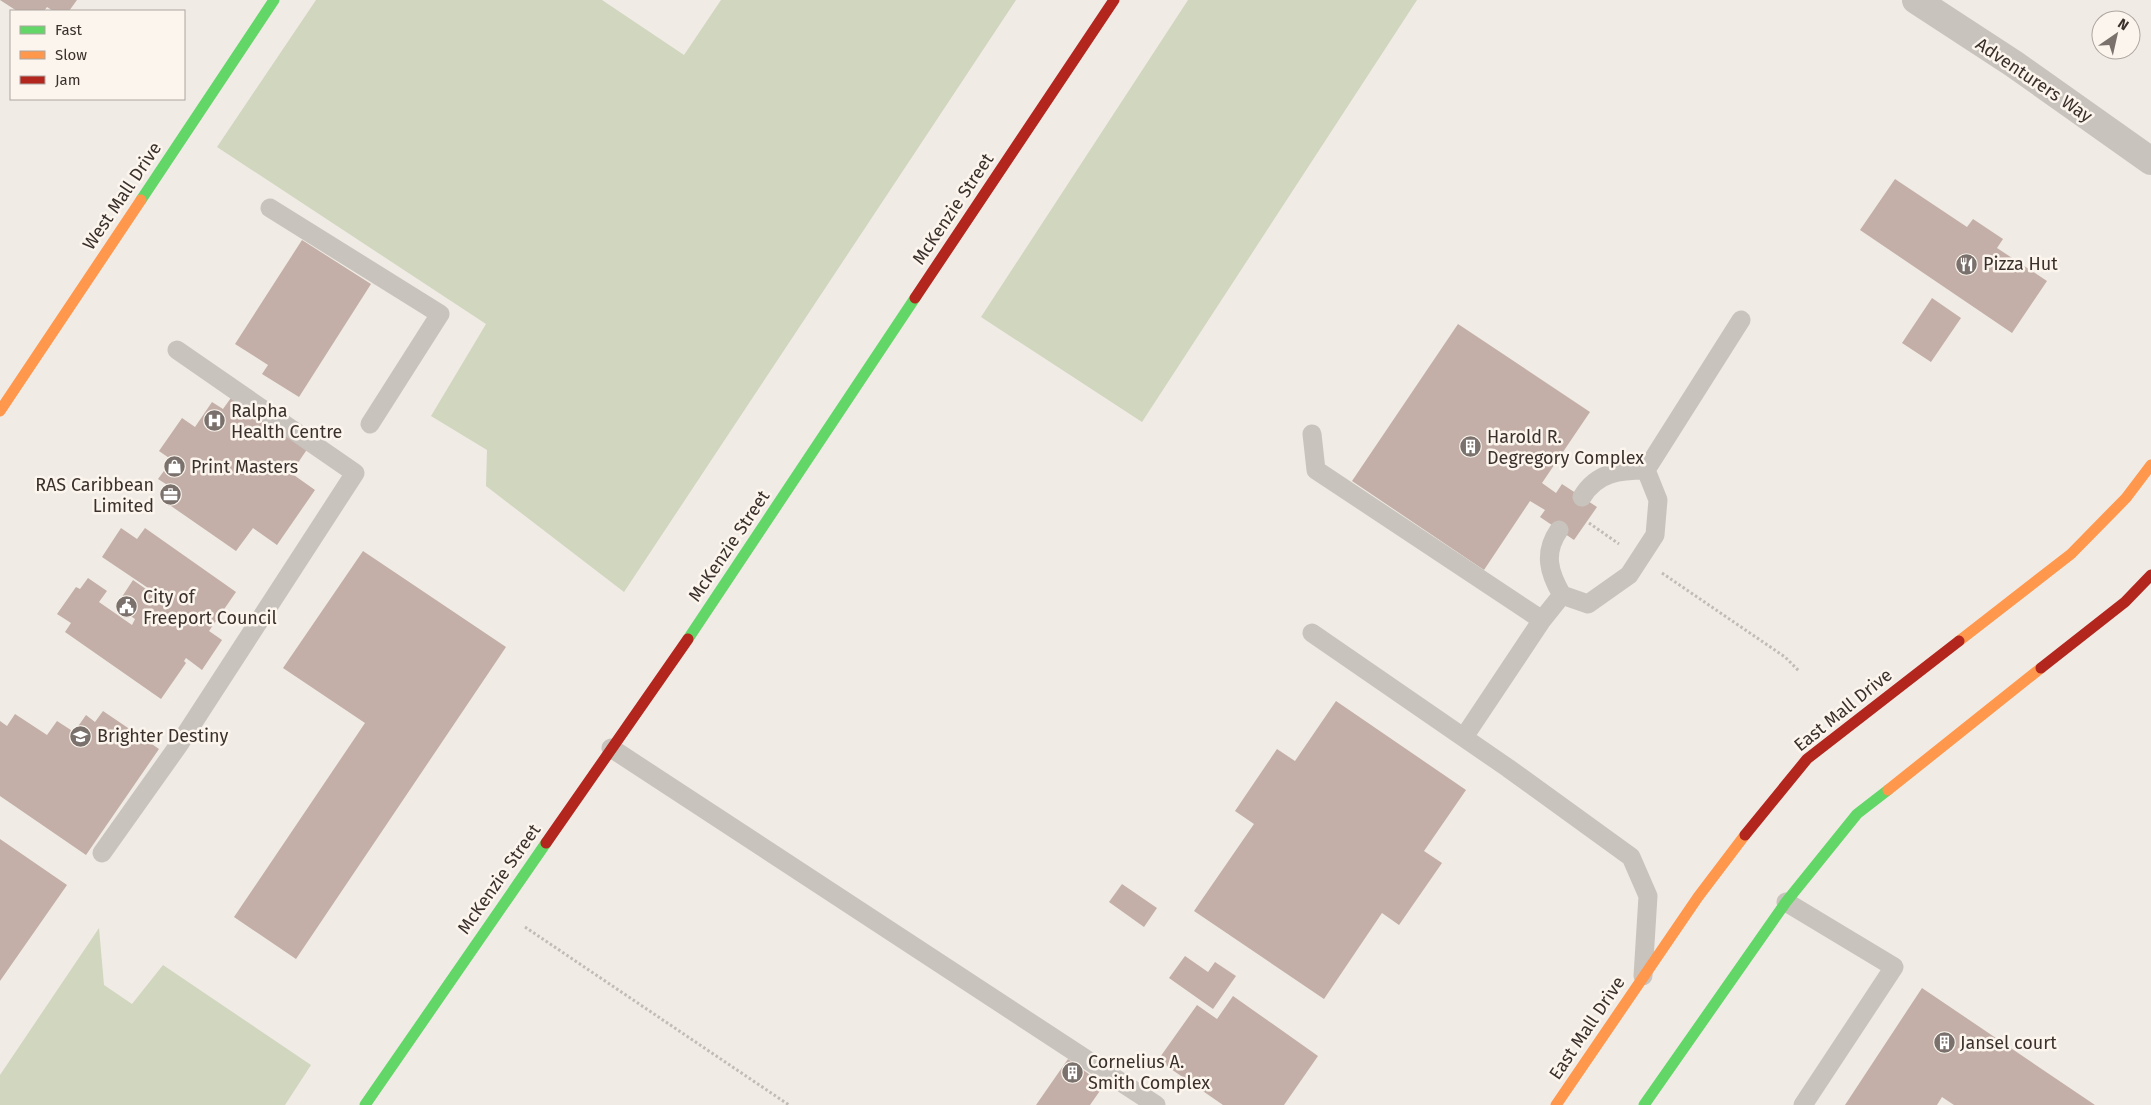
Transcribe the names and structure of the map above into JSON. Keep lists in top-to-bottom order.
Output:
{
  "streets": {
    "street": [
      "Adventurers Way",
      "West Mall Drive",
      "McKenzie Street",
      "East Mall Drive"
    ]
  },
  "places": {
    "restaurant": ["Pizza Hut"],
    "hospital": ["Ralpha Health Centre"],
    "building": ["Harold R. Degregory Complex", "Jansel court", "Cornelius A. Smith Complex"],
    "shop": ["Print Masters"],
    "office": ["RAS Caribbean Limited"],
    "public building": ["City of Freeport Council"],
    "school or university": ["Brighter Destiny"]
  },
  "legend": ["Fast", "Slow", "Jam"],
  "north": "top right"
}
